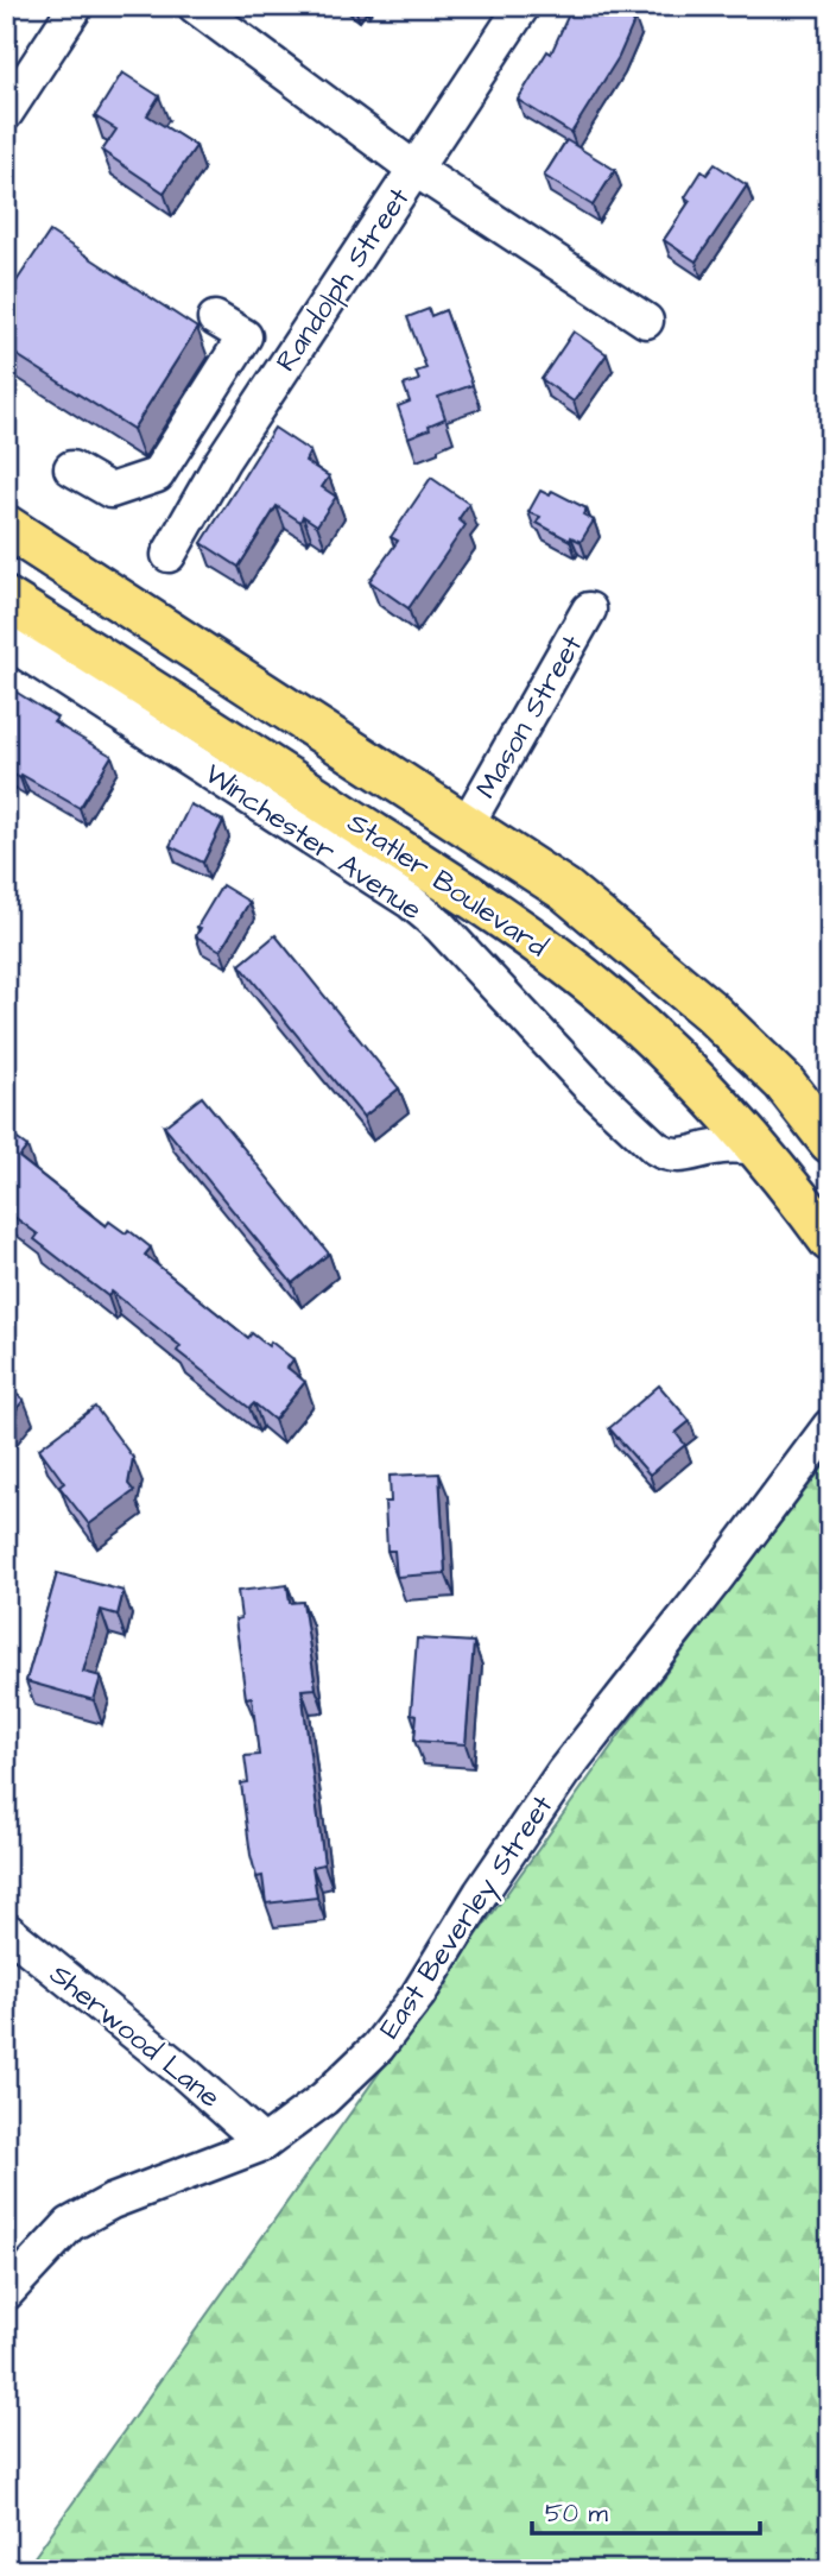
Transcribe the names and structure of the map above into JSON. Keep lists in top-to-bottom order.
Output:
{
  "streets": {
    "main road": ["Statler Boulevard"],
    "street": [
      "Randolph Street",
      "Mason Street",
      "Winchester Avenue",
      "East Beverley Street",
      "Sherwood Lane"
    ]
  },
  "crossings": [
    ["Mason Street", "Statler Boulevard"],
    ["Winchester Avenue", "Statler Boulevard"],
    ["East Beverley Street", "Sherwood Lane"]
  ],
  "scale_bar": "50 m"
}
